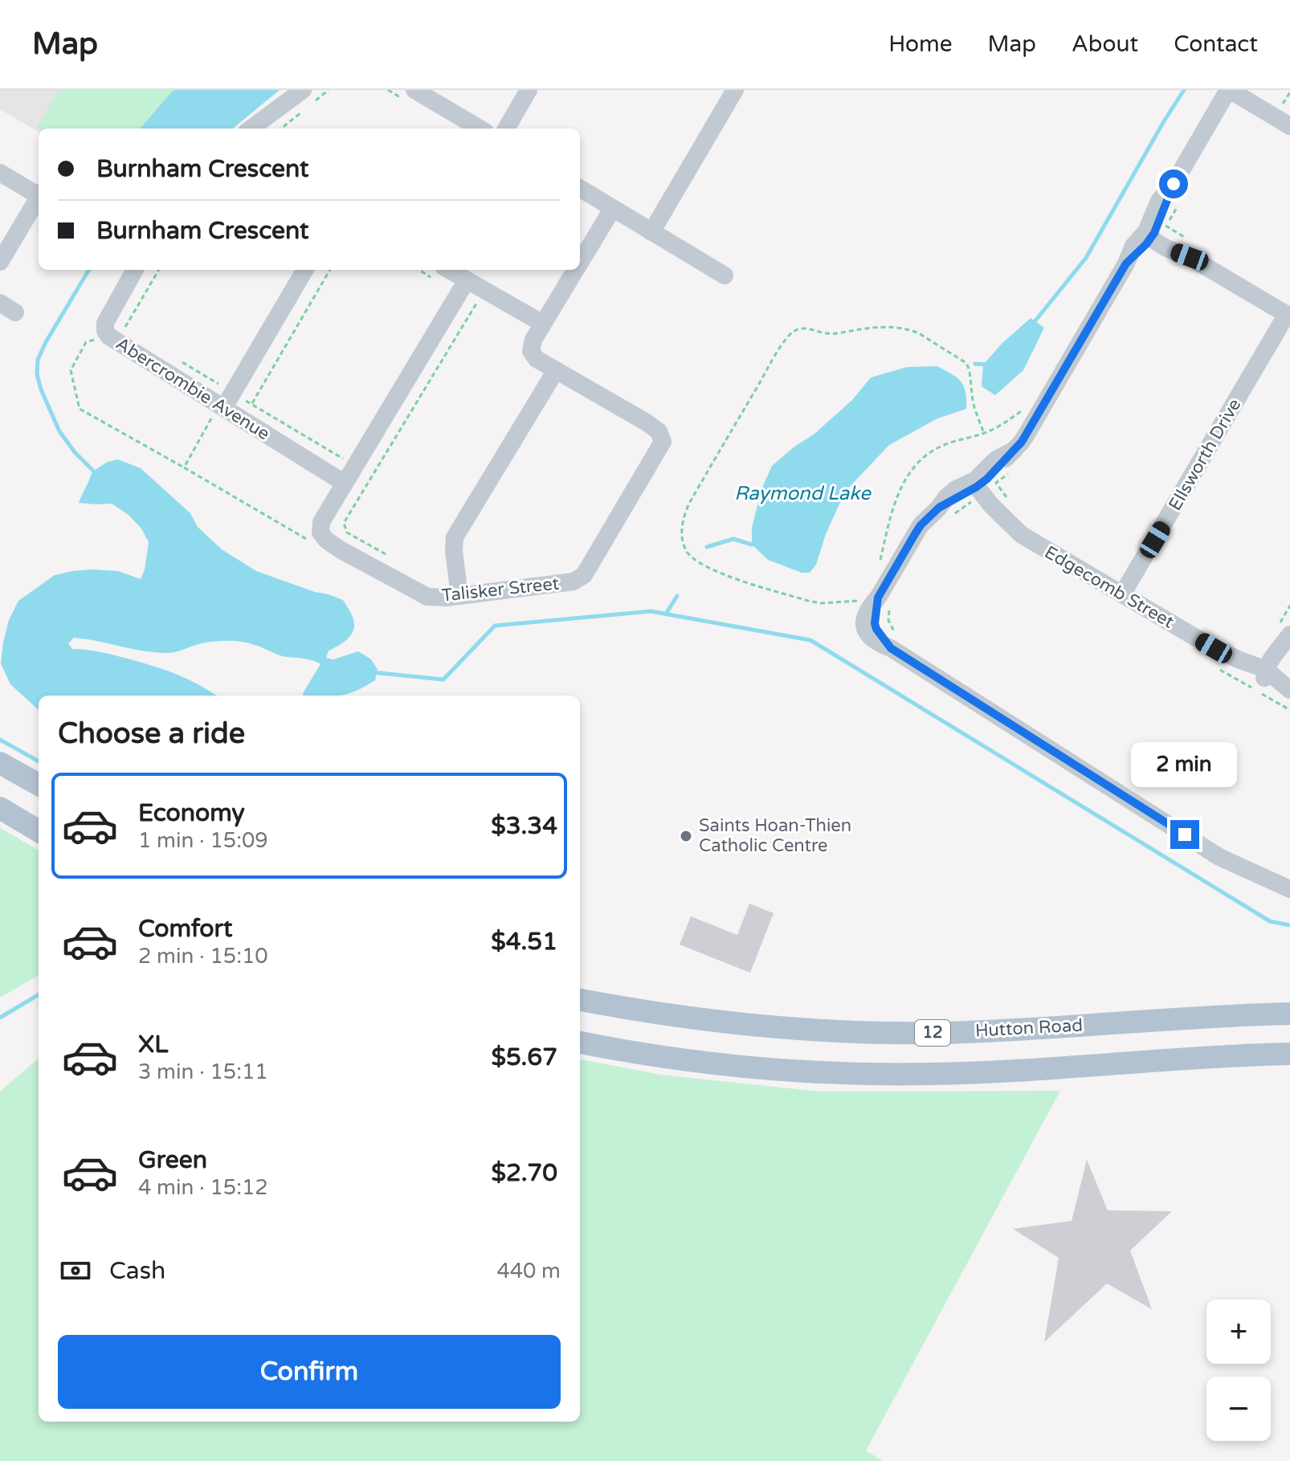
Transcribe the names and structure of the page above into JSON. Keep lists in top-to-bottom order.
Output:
{
  "streets": {
    "main road": ["Hutton Road", "12"],
    "street": [
      "Abercrombie Avenue",
      "Ellsworth Drive",
      "Edgecomb Street",
      "Talisker Street"
    ]
  },
  "crossings": [
    ["Abercrombie Avenue", "Talisker Street"],
    ["Ellsworth Drive", "Edgecomb Street"]
  ],
  "water": ["Raymond Lake"],
  "places": ["Saints Hoan-Thien Catholic Centre"],
  "page": {
    "header": "Map",
    "nav": [
      "Home",
      "Map",
      "About",
      "Contact"
    ],
    "banner": ["Burnham Crescent", "Burnham Crescent"],
    "heading": "Choose a ride",
    "bubble": "2 min",
    "list": [
      {
        "name": "Economy",
        "note": "1 min · 15:09",
        "value": "$3.34"
      },
      {
        "name": "Comfort",
        "note": "2 min · 15:10",
        "value": "$4.51"
      },
      {
        "name": "XL",
        "note": "3 min · 15:11",
        "value": "$5.67"
      },
      {
        "name": "Green",
        "note": "4 min · 15:12",
        "value": "$2.70"
      }
    ],
    "pay": ["Cash", "440 m"],
    "map_buttons": ["+", "−"],
    "buttons": "Confirm"
  }
}
